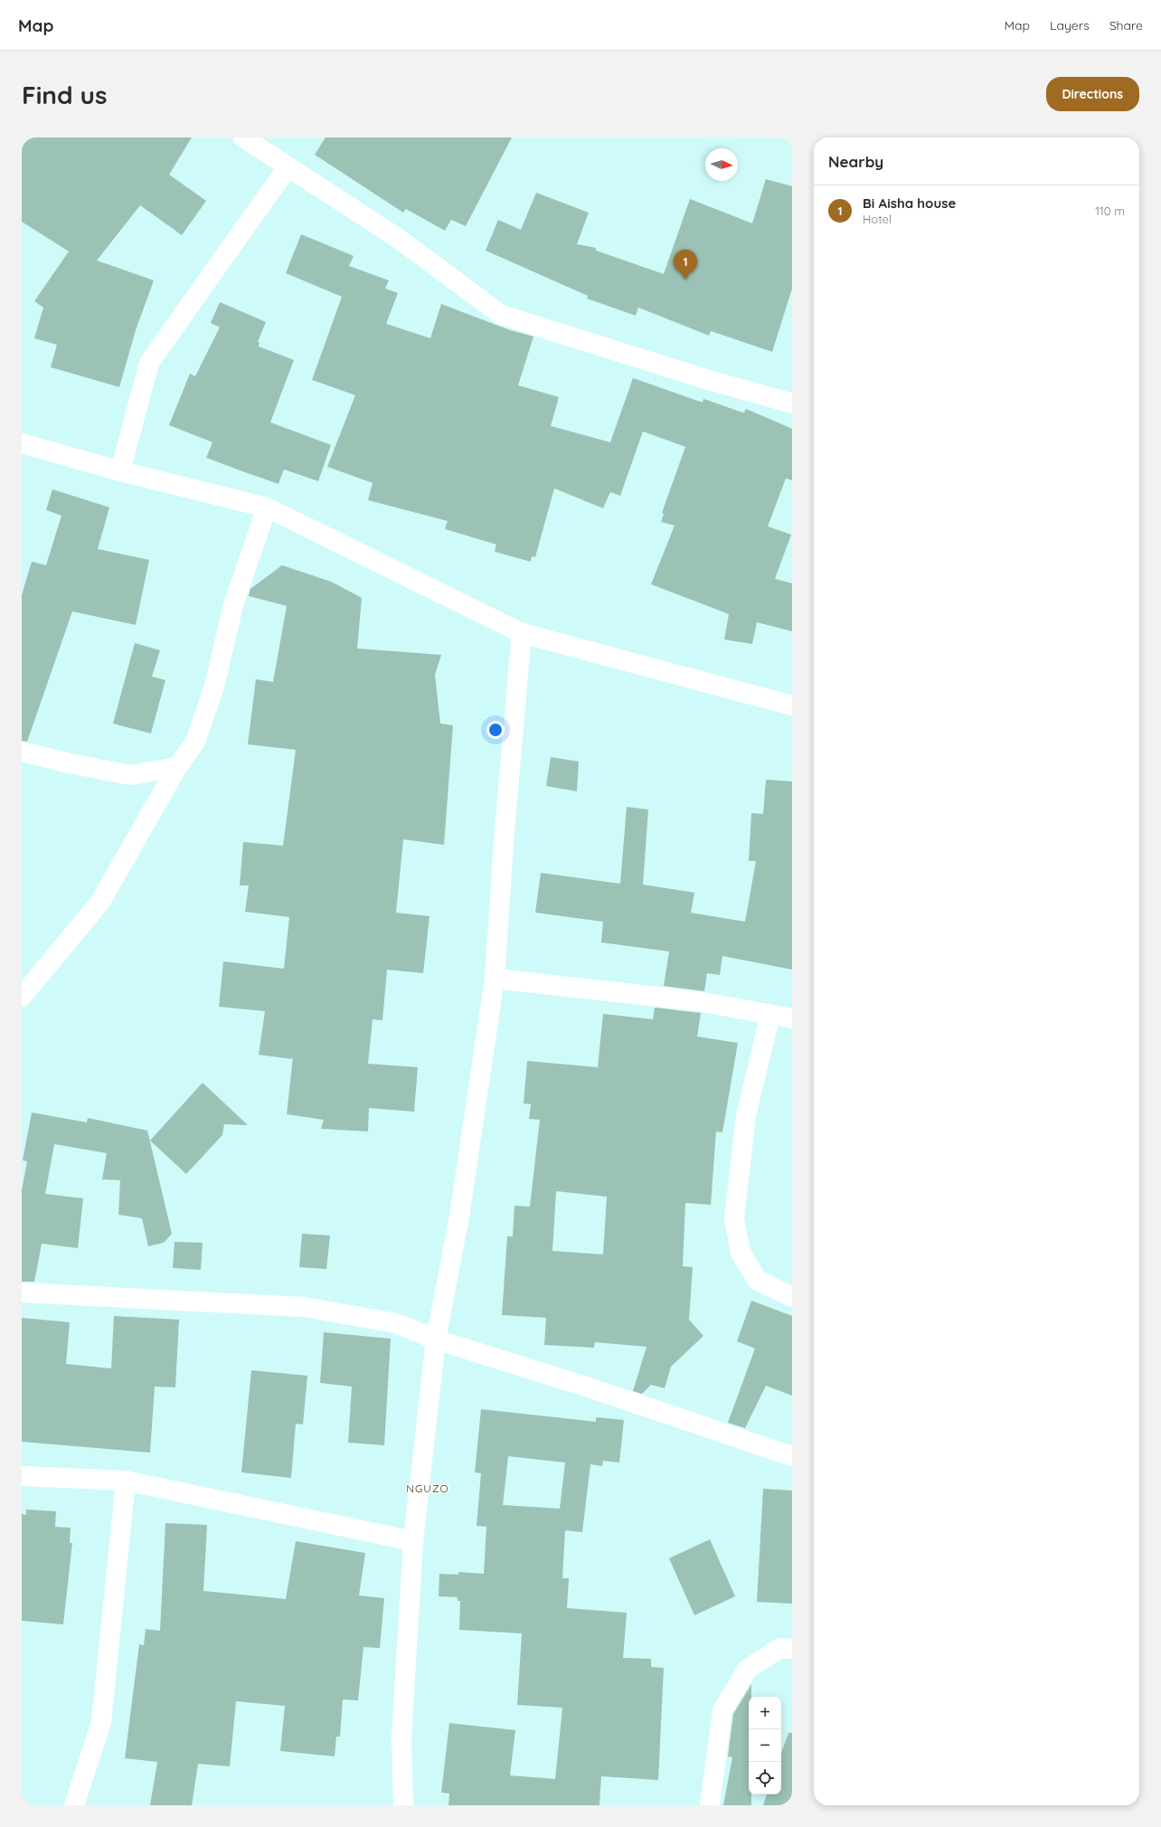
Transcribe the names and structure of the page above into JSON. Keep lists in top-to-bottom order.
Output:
{
  "districts": ["NGUZO"],
  "north": "right",
  "page": {
    "header": "Map",
    "nav": ["Map", "Layers", "Share"],
    "buttons": "Directions",
    "title": "Find us",
    "heading": "Nearby",
    "list": [
      {
        "mark": "1",
        "name": "Bi Aisha house",
        "note": "Hotel",
        "value": "110 m"
      }
    ],
    "pins": "1",
    "map_buttons": ["+", "−"]
  }
}
